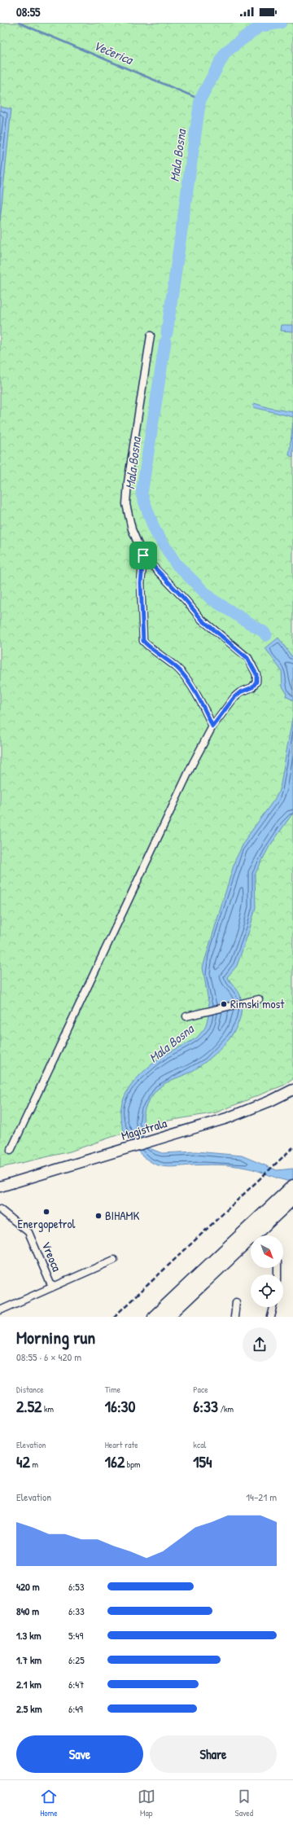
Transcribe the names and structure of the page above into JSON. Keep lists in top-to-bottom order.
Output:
{
  "streets": {
    "main road": ["Magistrala"],
    "street": ["Vreoca"]
  },
  "water": ["Večerica", "Mala Bosna"],
  "places": ["Rimski most", "Energopetrol", "BIHAMK"],
  "north": "bottom right",
  "page": {
    "status": "08:55",
    "heading": ["Morning run", "08:55 · 6 × 420 m"],
    "stats": [
      ["Distance", "2.52 km"],
      ["Time", "16:30"],
      ["Pace", "6:33 /km"],
      ["Elevation", "42 m"],
      ["Heart rate", "162 bpm"],
      ["kcal", "154"]
    ],
    "chart": ["Elevation", "14–21 m"],
    "list": [
      {
        "name": "420 m",
        "note": "6:53"
      },
      {
        "name": "840 m",
        "note": "6:33"
      },
      {
        "name": "1.3 km",
        "note": "5:49"
      },
      {
        "name": "1.7 km",
        "note": "6:25"
      },
      {
        "name": "2.1 km",
        "note": "6:47"
      },
      {
        "name": "2.5 km",
        "note": "6:49"
      }
    ],
    "buttons": ["Save", "Share"],
    "tabs": ["Home", "Map", "Saved"]
  }
}
